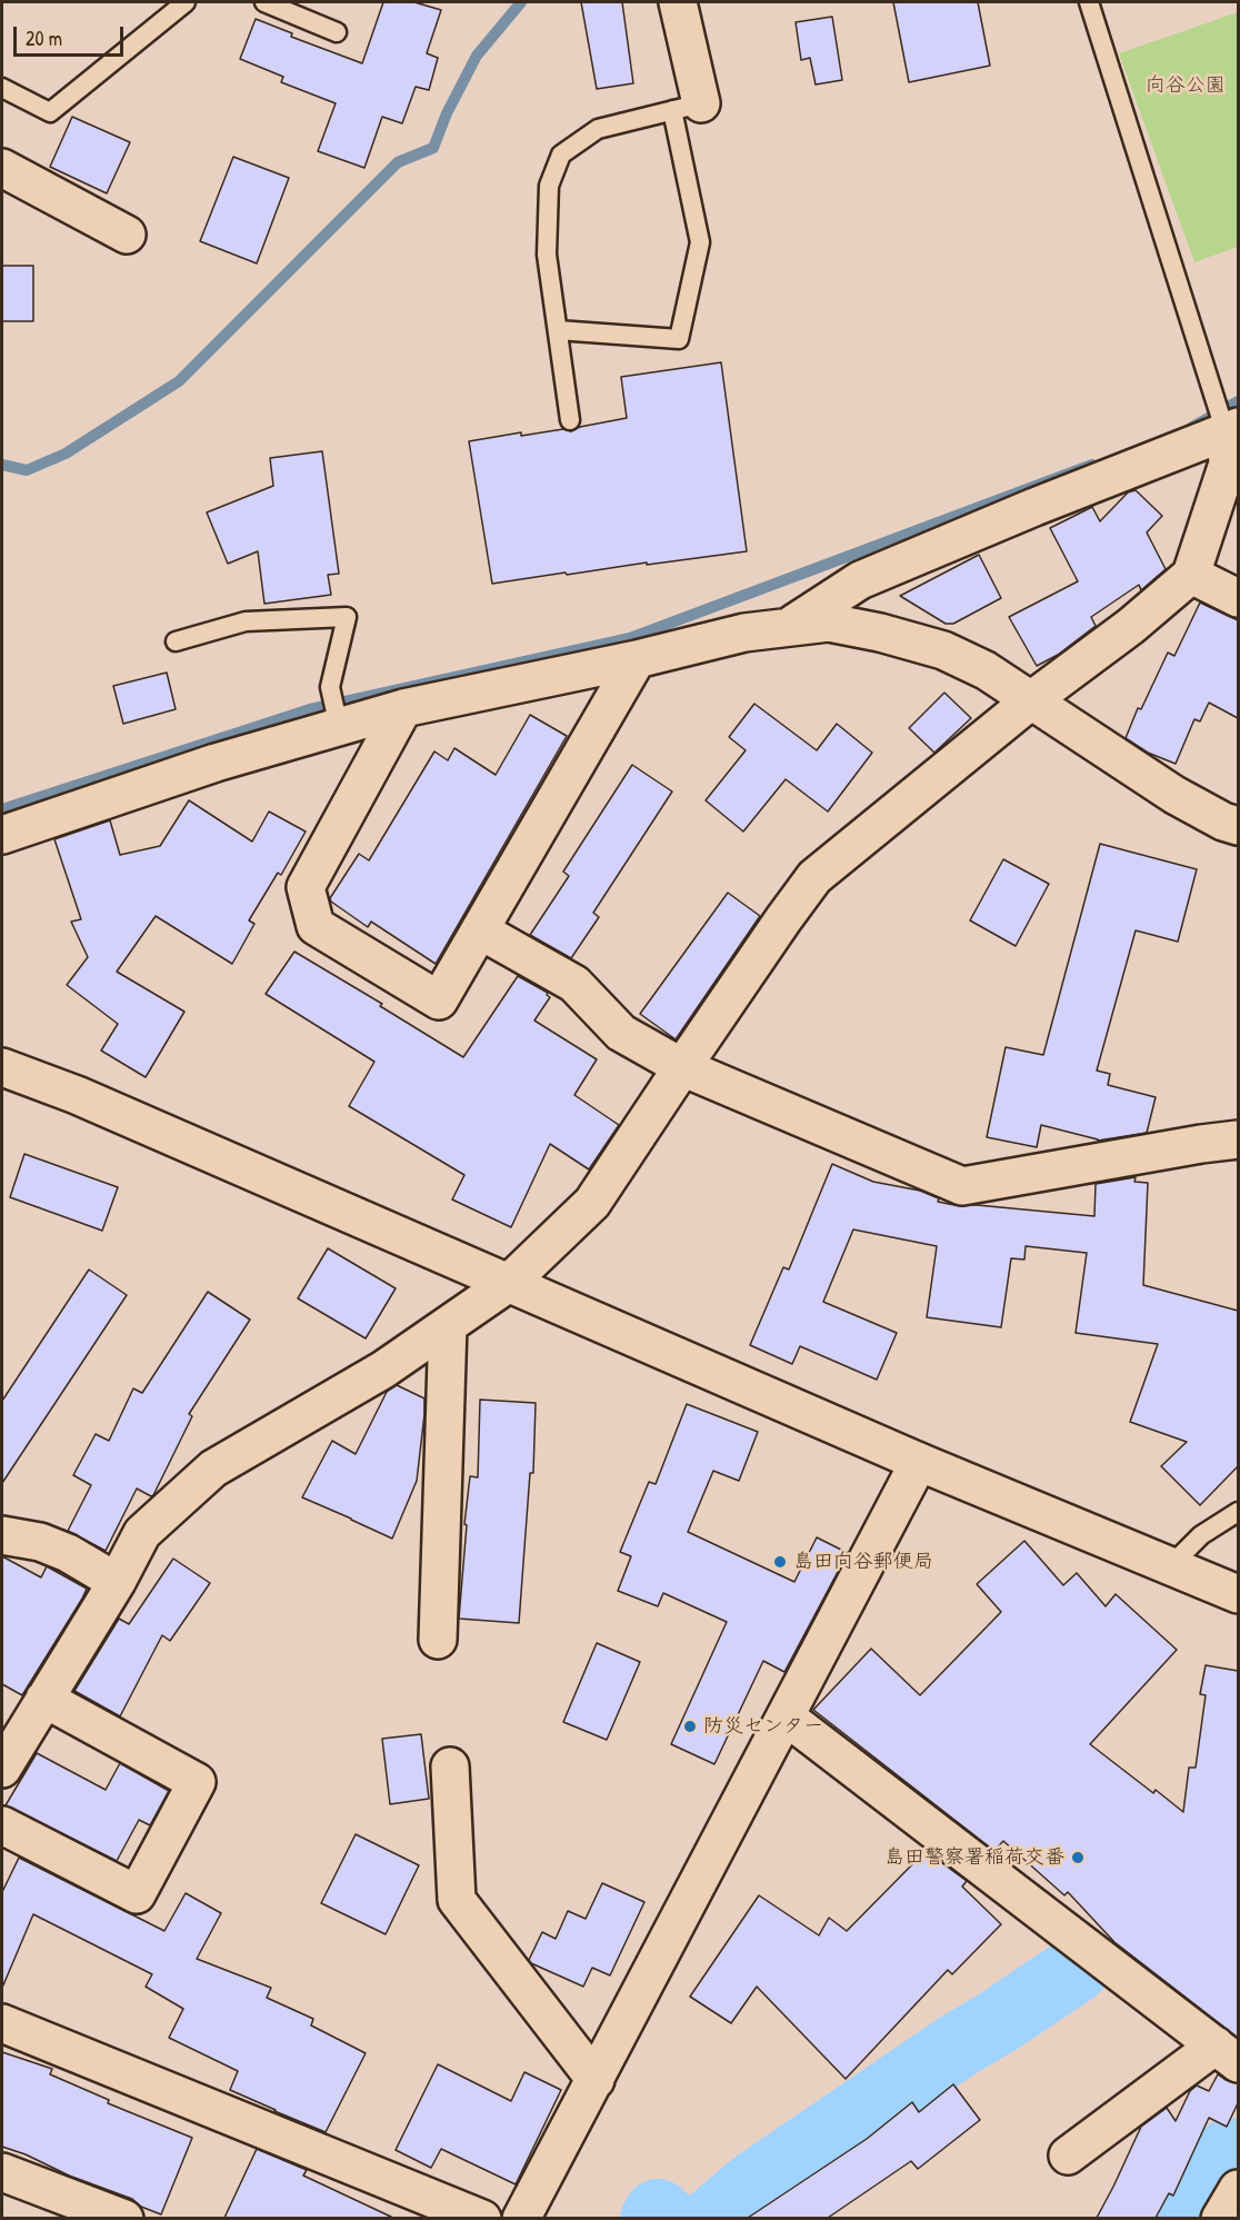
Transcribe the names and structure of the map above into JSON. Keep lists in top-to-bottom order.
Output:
{
  "parks": ["向谷公園"],
  "places": ["島田向谷郵便局", "防災センター", "島田警察署稲荷交番"],
  "scale_bar": "20 m"
}
